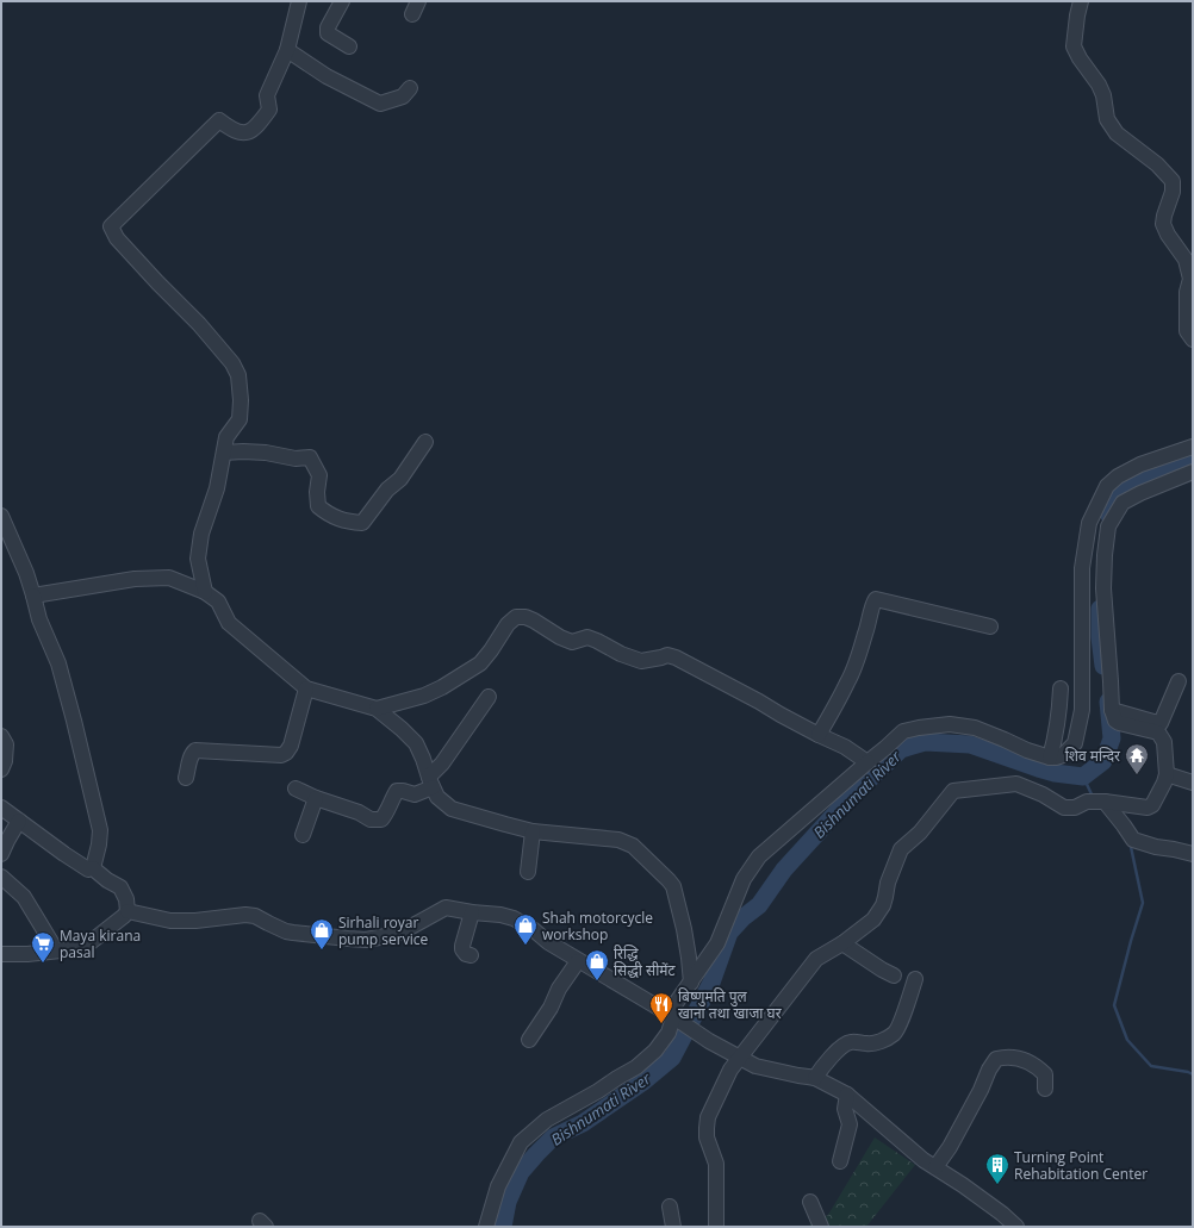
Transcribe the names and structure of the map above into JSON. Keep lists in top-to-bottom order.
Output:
{
  "water": ["Bishnumati River"],
  "places": {
    "temple": ["शिव मन्दिर"],
    "shop": ["Shah motorcycle workshop", "Sirhali royar pump service", "रिद्धि सिद्धी सीमेंट"],
    "supermarket": ["Maya kirana pasal"],
    "restaurant": ["बिष्णुमति पुल खाना तथा खाजा घर"],
    "building": ["Turning Point Rehabitation Center"]
  }
}
